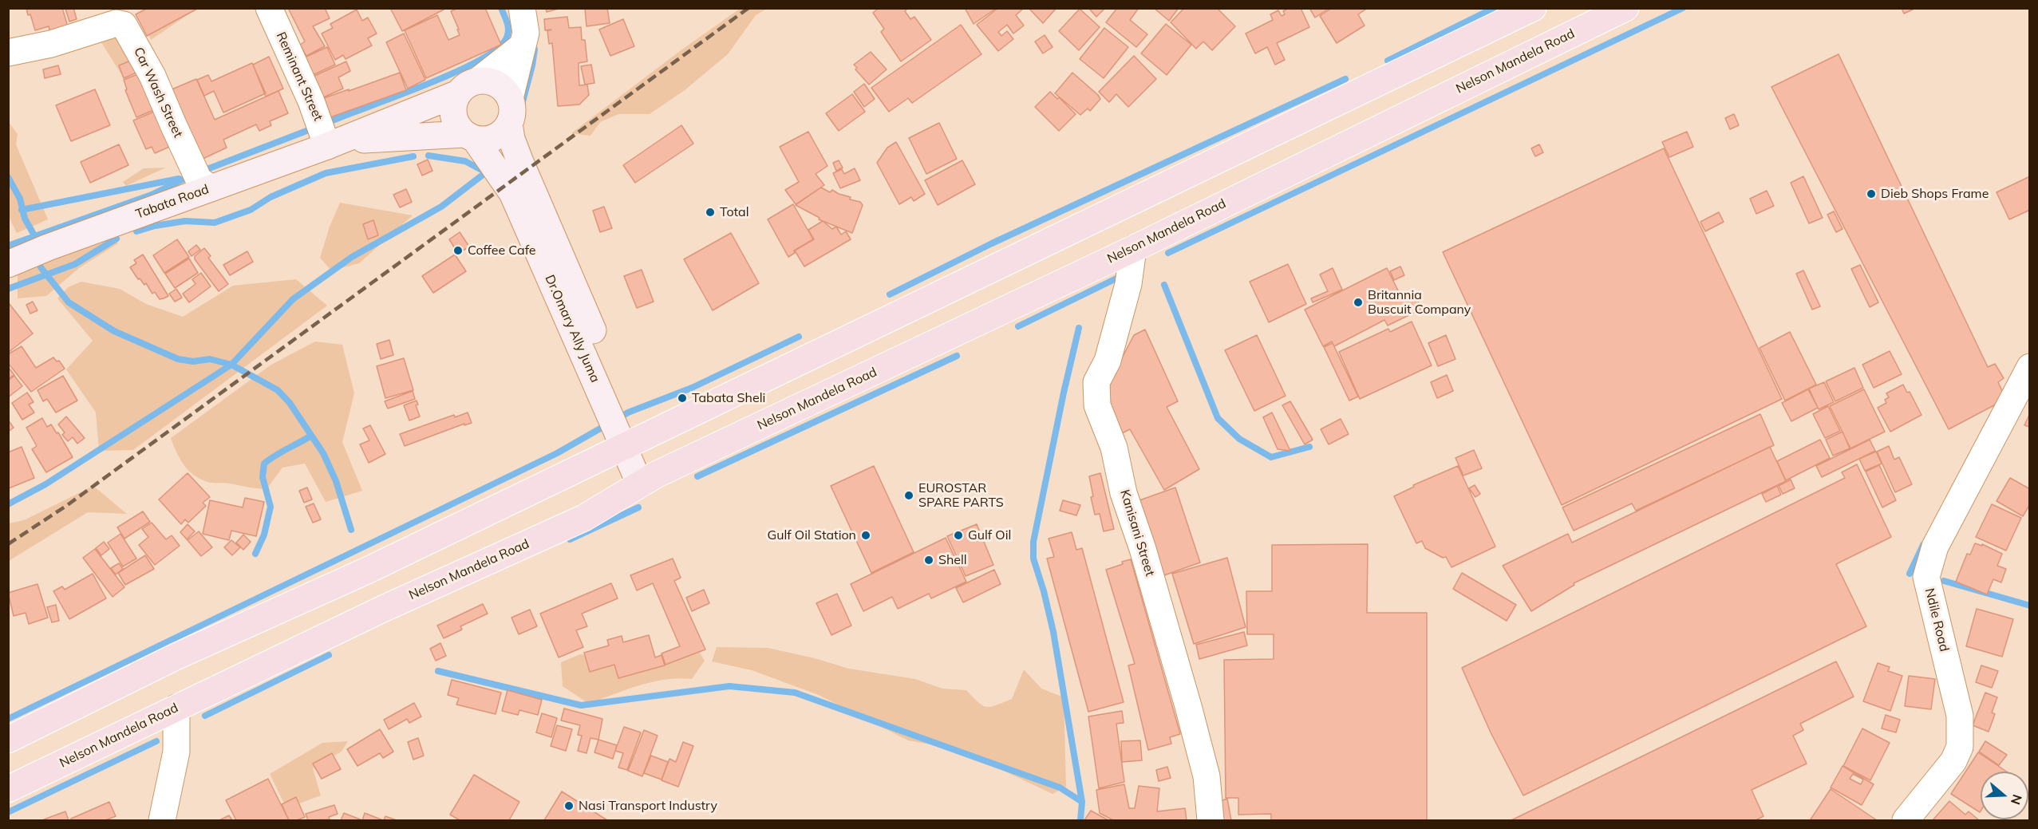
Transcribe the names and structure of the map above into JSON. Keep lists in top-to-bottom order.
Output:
{
  "streets": {
    "main road": ["Nelson Mandela Road", "Tabata Road", "Dr.Omary Ally Juma"],
    "street": [
      "Reminant Street",
      "Car Wash Street",
      "Kanisani Street",
      "Ndile Road"
    ]
  },
  "crossings": [
    ["Nelson Mandela Road", "Kanisani Street"],
    ["Reminant Street", "Tabata Road"],
    ["Car Wash Street", "Tabata Road"],
    ["Tabata Road", "Dr.Omary Ally Juma"]
  ],
  "places": [
    "Dieb Shops Frame",
    "Total",
    "Coffee Cafe",
    "Britannia Buscuit Company",
    "Tabata Sheli",
    "EUROSTAR SPARE PARTS",
    "Gulf Oil Station",
    "Gulf Oil",
    "Shell",
    "Nasi Transport Industry"
  ],
  "north": "right"
}
